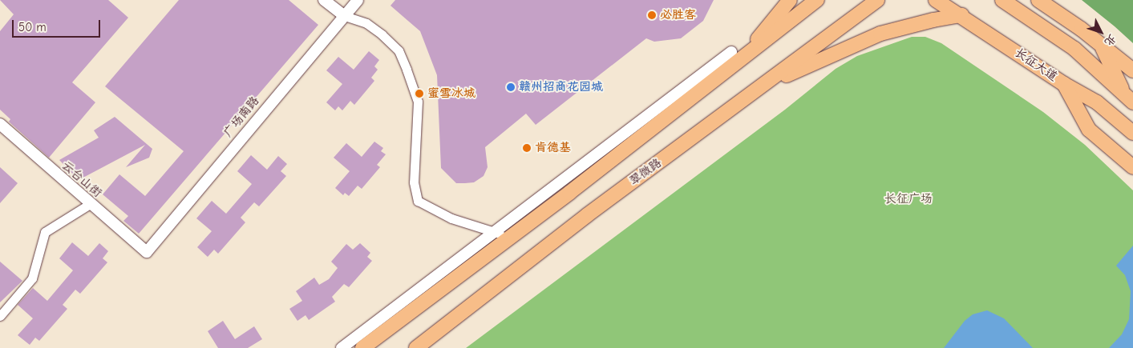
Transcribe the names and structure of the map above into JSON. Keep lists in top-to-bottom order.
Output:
{
  "streets": {
    "main road": ["长征大道", "翠微路"],
    "street": ["广场南路", "云台山街"]
  },
  "crossings": [
    ["广场南路", "云台山街"]
  ],
  "parks": ["长征广场"],
  "places": [
    "必胜客",
    "赣州招商花园城",
    "蜜雪冰城",
    "肯德基"
  ],
  "scale_bar": "50 m",
  "north": "bottom right"
}
